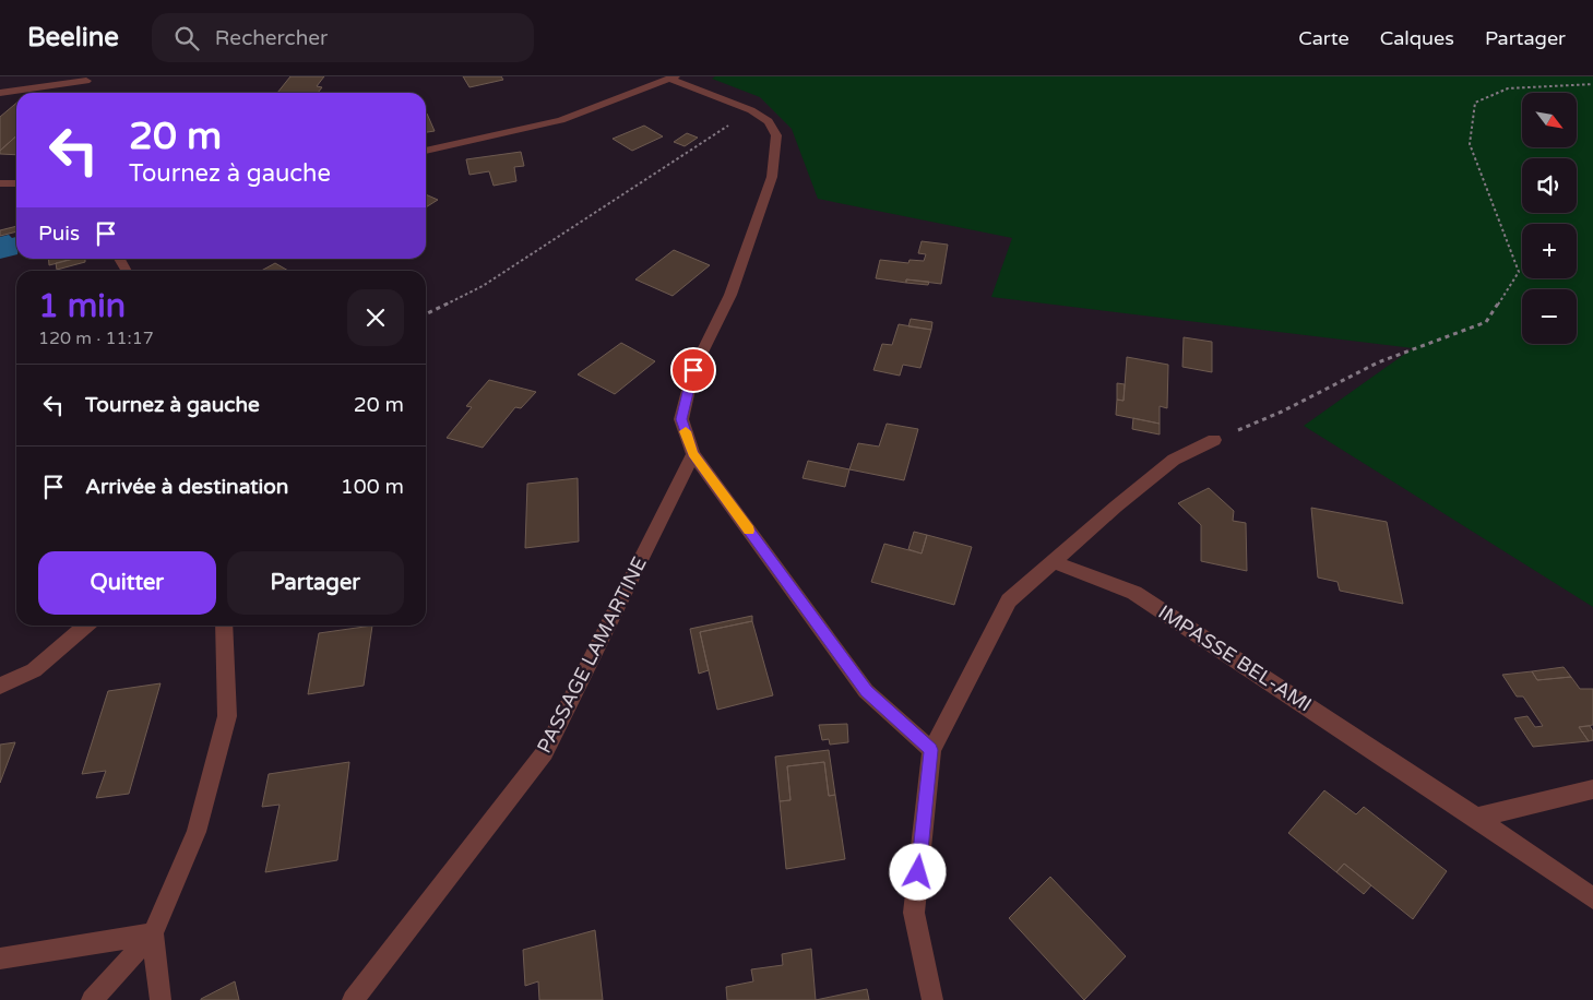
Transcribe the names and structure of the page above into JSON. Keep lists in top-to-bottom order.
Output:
{
  "streets": {
    "street": ["PASSAGE LAMARTINE", "IMPASSE BEL-AMI"]
  },
  "north": "bottom right",
  "page": {
    "header": "Beeline",
    "search": "Rechercher",
    "nav": ["Carte", "Calques", "Partager"],
    "map_buttons": ["+", "−"],
    "turn": ["20 m", "Tournez à gauche"],
    "then": "Puis",
    "heading": ["1 min", "120 m · 11:17"],
    "list": [
      {
        "name": "Tournez à gauche",
        "value": "20 m"
      },
      {
        "name": "Arrivée à destination",
        "value": "100 m"
      }
    ],
    "buttons": ["Quitter", "Partager"]
  }
}
